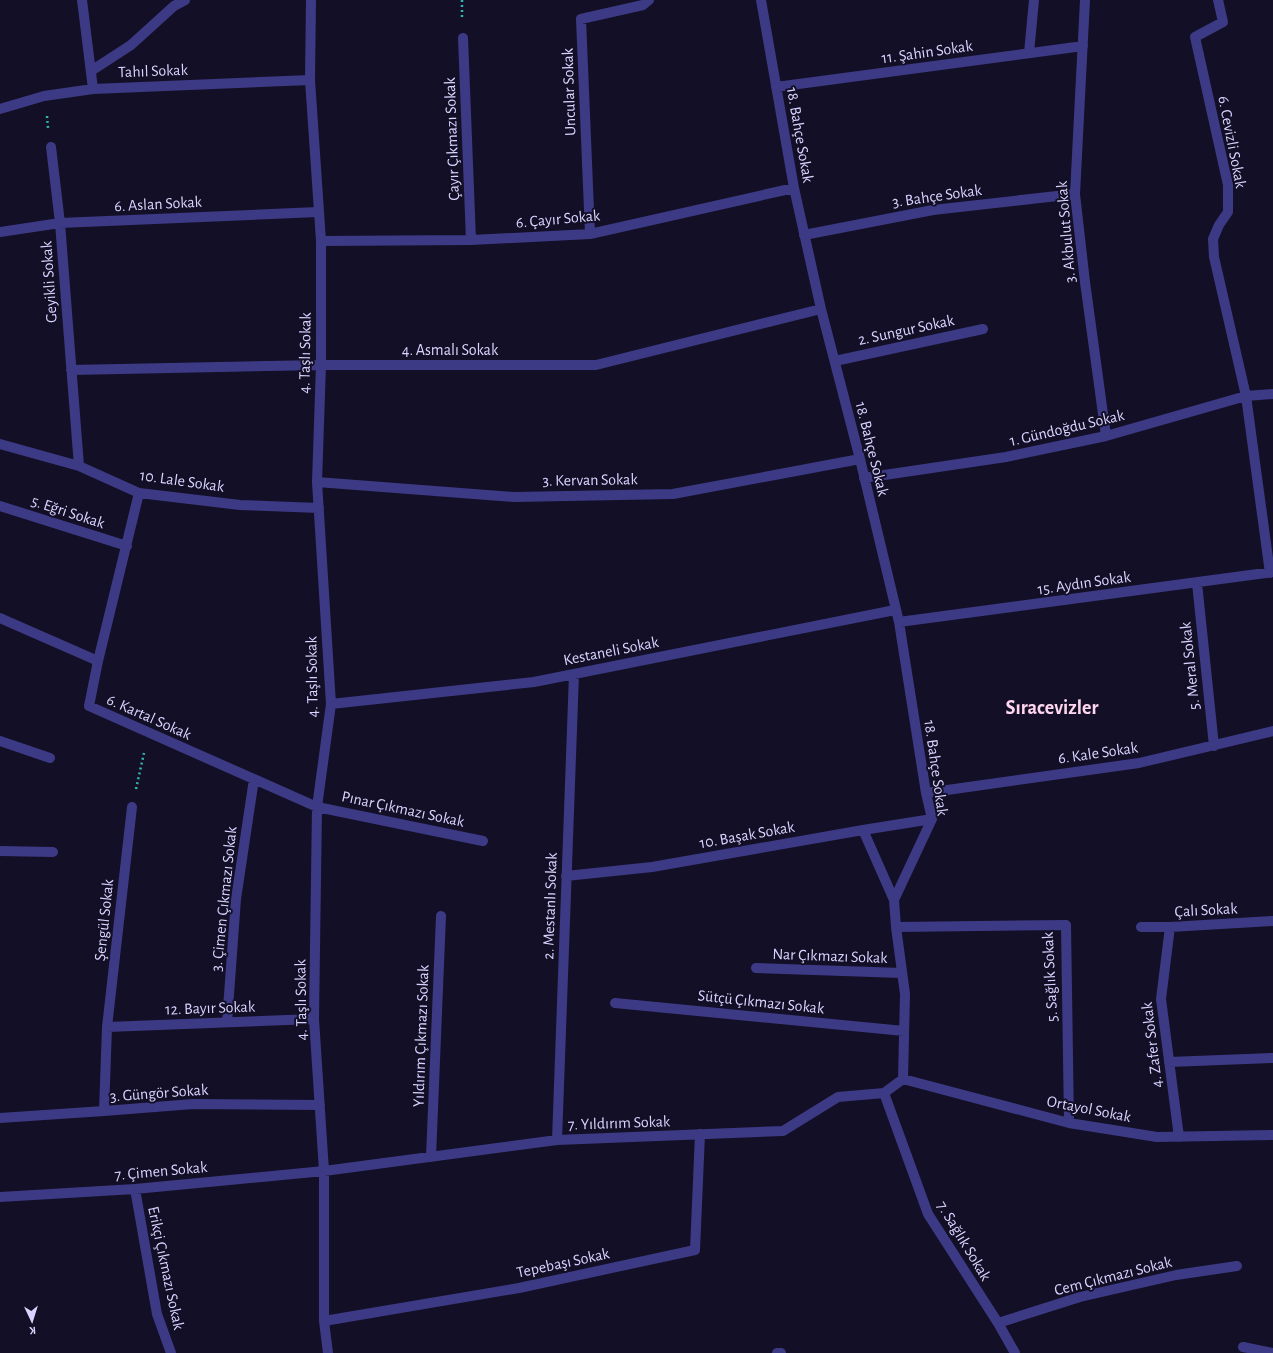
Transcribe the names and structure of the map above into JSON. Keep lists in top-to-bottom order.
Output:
{
  "streets": {
    "street": [
      "11. Şahin Sokak",
      "Tahıl Sokak",
      "Uncular Sokak",
      "18. Bahçe Sokak",
      "Çayır Çıkmazı Sokak",
      "6. Cevizli Sokak",
      "3. Bahçe Sokak",
      "6. Aslan Sokak",
      "6. Çayır Sokak",
      "3. Akbulut Sokak",
      "Geyikli Sokak",
      "2. Sungur Sokak",
      "4. Asmalı Sokak",
      "4. Taşlı Sokak",
      "1. Gündoğdu Sokak",
      "3. Kervan Sokak",
      "10. Lale Sokak",
      "5. Eğri Sokak",
      "15. Aydın Sokak",
      "Kestaneli Sokak",
      "5. Meral Sokak",
      "6. Kartal Sokak",
      "6. Kale Sokak",
      "Pınar Çıkmazı Sokak",
      "10. Başak Sokak",
      "3. Çimen Çıkmazı Sokak",
      "2. Mestanlı Sokak",
      "Çalı Sokak",
      "Şengül Sokak",
      "Nar Çıkmazı Sokak",
      "5. Sağlık Sokak",
      "Sütçü Çıkmazı Sokak",
      "12. Bayır Sokak",
      "Yıldırım Çıkmazı Sokak",
      "4. Zafer Sokak",
      "3. Güngör Sokak",
      "Ortayol Sokak",
      "7. Yıldırım Sokak",
      "7. Çimen Sokak",
      "7. Sağlık Sokak",
      "Tepebaşı Sokak",
      "Erikçi Çıkmazı Sokak",
      "Cem Çıkmazı Sokak"
    ]
  },
  "crossings": [
    ["11. Şahin Sokak", "18. Bahçe Sokak"],
    ["11. Şahin Sokak", "3. Akbulut Sokak"],
    ["Tahıl Sokak", "4. Taşlı Sokak"],
    ["Uncular Sokak", "6. Çayır Sokak"],
    ["18. Bahçe Sokak", "3. Bahçe Sokak"],
    ["18. Bahçe Sokak", "6. Çayır Sokak"],
    ["18. Bahçe Sokak", "2. Sungur Sokak"],
    ["18. Bahçe Sokak", "4. Asmalı Sokak"],
    ["18. Bahçe Sokak", "1. Gündoğdu Sokak"],
    ["18. Bahçe Sokak", "3. Kervan Sokak"],
    ["18. Bahçe Sokak", "15. Aydın Sokak"],
    ["18. Bahçe Sokak", "Kestaneli Sokak"],
    ["18. Bahçe Sokak", "6. Kale Sokak"],
    ["18. Bahçe Sokak", "10. Başak Sokak"],
    ["18. Bahçe Sokak", "Nar Çıkmazı Sokak"],
    ["18. Bahçe Sokak", "5. Sağlık Sokak"],
    ["18. Bahçe Sokak", "Sütçü Çıkmazı Sokak"],
    ["18. Bahçe Sokak", "Ortayol Sokak"],
    ["Çayır Çıkmazı Sokak", "6. Çayır Sokak"],
    ["6. Cevizli Sokak", "1. Gündoğdu Sokak"],
    ["3. Bahçe Sokak", "3. Akbulut Sokak"],
    ["6. Aslan Sokak", "Geyikli Sokak"],
    ["6. Aslan Sokak", "4. Taşlı Sokak"],
    ["6. Çayır Sokak", "4. Taşlı Sokak"],
    ["3. Akbulut Sokak", "1. Gündoğdu Sokak"],
    ["Geyikli Sokak", "4. Asmalı Sokak"],
    ["Geyikli Sokak", "10. Lale Sokak"],
    ["4. Asmalı Sokak", "4. Taşlı Sokak"],
    ["4. Taşlı Sokak", "3. Kervan Sokak"],
    ["4. Taşlı Sokak", "10. Lale Sokak"],
    ["4. Taşlı Sokak", "Kestaneli Sokak"],
    ["4. Taşlı Sokak", "6. Kartal Sokak"],
    ["4. Taşlı Sokak", "Pınar Çıkmazı Sokak"],
    ["4. Taşlı Sokak", "12. Bayır Sokak"],
    ["4. Taşlı Sokak", "3. Güngör Sokak"],
    ["4. Taşlı Sokak", "7. Yıldırım Sokak"],
    ["4. Taşlı Sokak", "7. Çimen Sokak"],
    ["4. Taşlı Sokak", "Tepebaşı Sokak"],
    ["15. Aydın Sokak", "5. Meral Sokak"],
    ["Kestaneli Sokak", "2. Mestanlı Sokak"],
    ["5. Meral Sokak", "6. Kale Sokak"],
    ["6. Kartal Sokak", "Pınar Çıkmazı Sokak"],
    ["6. Kartal Sokak", "3. Çimen Çıkmazı Sokak"],
    ["10. Başak Sokak", "2. Mestanlı Sokak"],
    ["3. Çimen Çıkmazı Sokak", "12. Bayır Sokak"],
    ["2. Mestanlı Sokak", "7. Yıldırım Sokak"],
    ["Çalı Sokak", "4. Zafer Sokak"],
    ["Şengül Sokak", "12. Bayır Sokak"],
    ["Şengül Sokak", "3. Güngör Sokak"],
    ["5. Sağlık Sokak", "Ortayol Sokak"],
    ["Yıldırım Çıkmazı Sokak", "7. Yıldırım Sokak"],
    ["4. Zafer Sokak", "Ortayol Sokak"],
    ["7. Yıldırım Sokak", "7. Çimen Sokak"],
    ["7. Yıldırım Sokak", "7. Sağlık Sokak"],
    ["7. Yıldırım Sokak", "Tepebaşı Sokak"],
    ["7. Çimen Sokak", "Erikçi Çıkmazı Sokak"],
    ["7. Sağlık Sokak", "Cem Çıkmazı Sokak"]
  ],
  "districts": ["Sıracevizler"],
  "north": "bottom"
}
